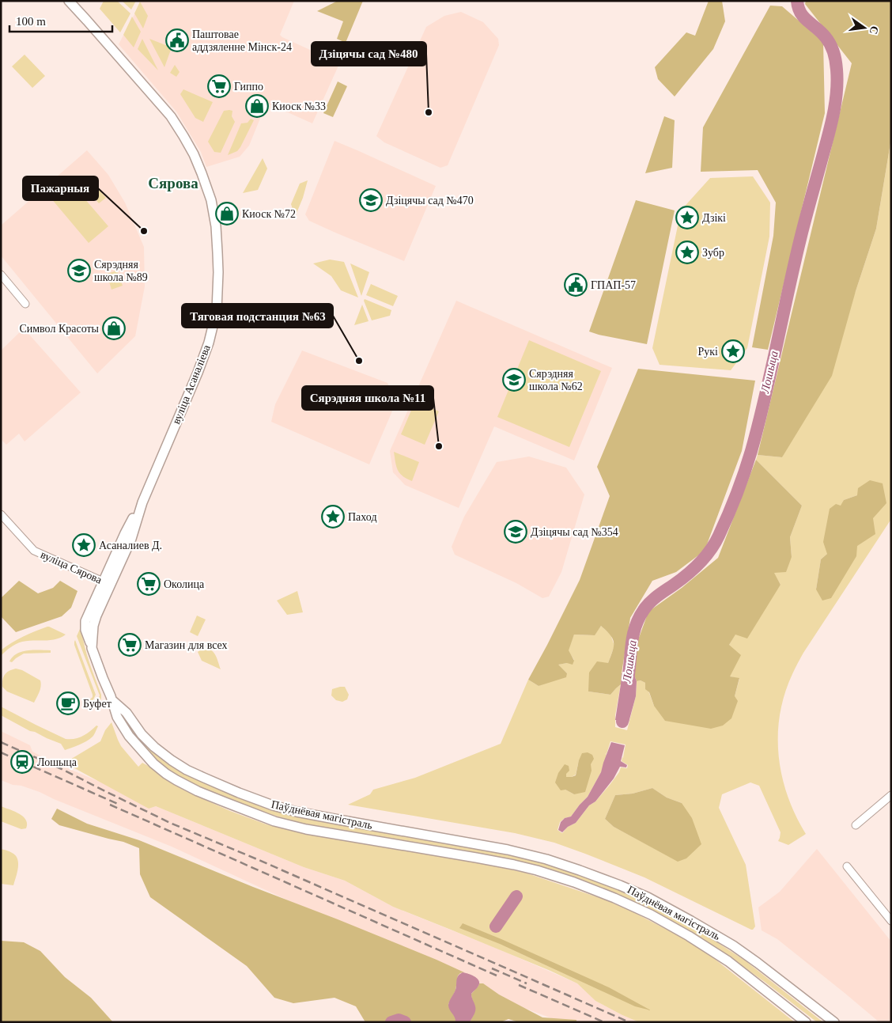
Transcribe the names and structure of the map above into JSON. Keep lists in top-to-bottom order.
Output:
{
  "streets": {
    "main road": ["вуліца Асаналіева", "Паўднёвая магістраль"],
    "street": ["вуліца Сярова"]
  },
  "crossings": [
    ["вуліца Асаналіева", "вуліца Сярова"],
    ["вуліца Асаналіева", "Паўднёвая магістраль"]
  ],
  "districts": ["Сярова"],
  "water": ["Лошыца"],
  "places": {
    "public building": ["Паштовае аддзяленне Мінск-24", "ГПАП-57"],
    "supermarket": ["Гиппо", "Околица", "Магазин для всех"],
    "shop": ["Киоск №33", "Киоск №72", "Символ Красоты"],
    "other": [
      "Дзіцячы сад №480",
      "Пажарныя",
      "Тяговая подстанция №63",
      "Сярэдняя школа №11"
    ],
    "school or university": [
      "Дзіцячы сад №470",
      "Сярэдняя школа №89",
      "Сярэдняя школа №62",
      "Дзіцячы сад №354"
    ],
    "place": [
      "Дзікі",
      "Зубр",
      "Рукі",
      "Паход",
      "Асаналиев Д."
    ],
    "cafe": ["Буфет"],
    "station": ["Лошыца"]
  },
  "scale_bar": "100 m",
  "north": "right"
}
